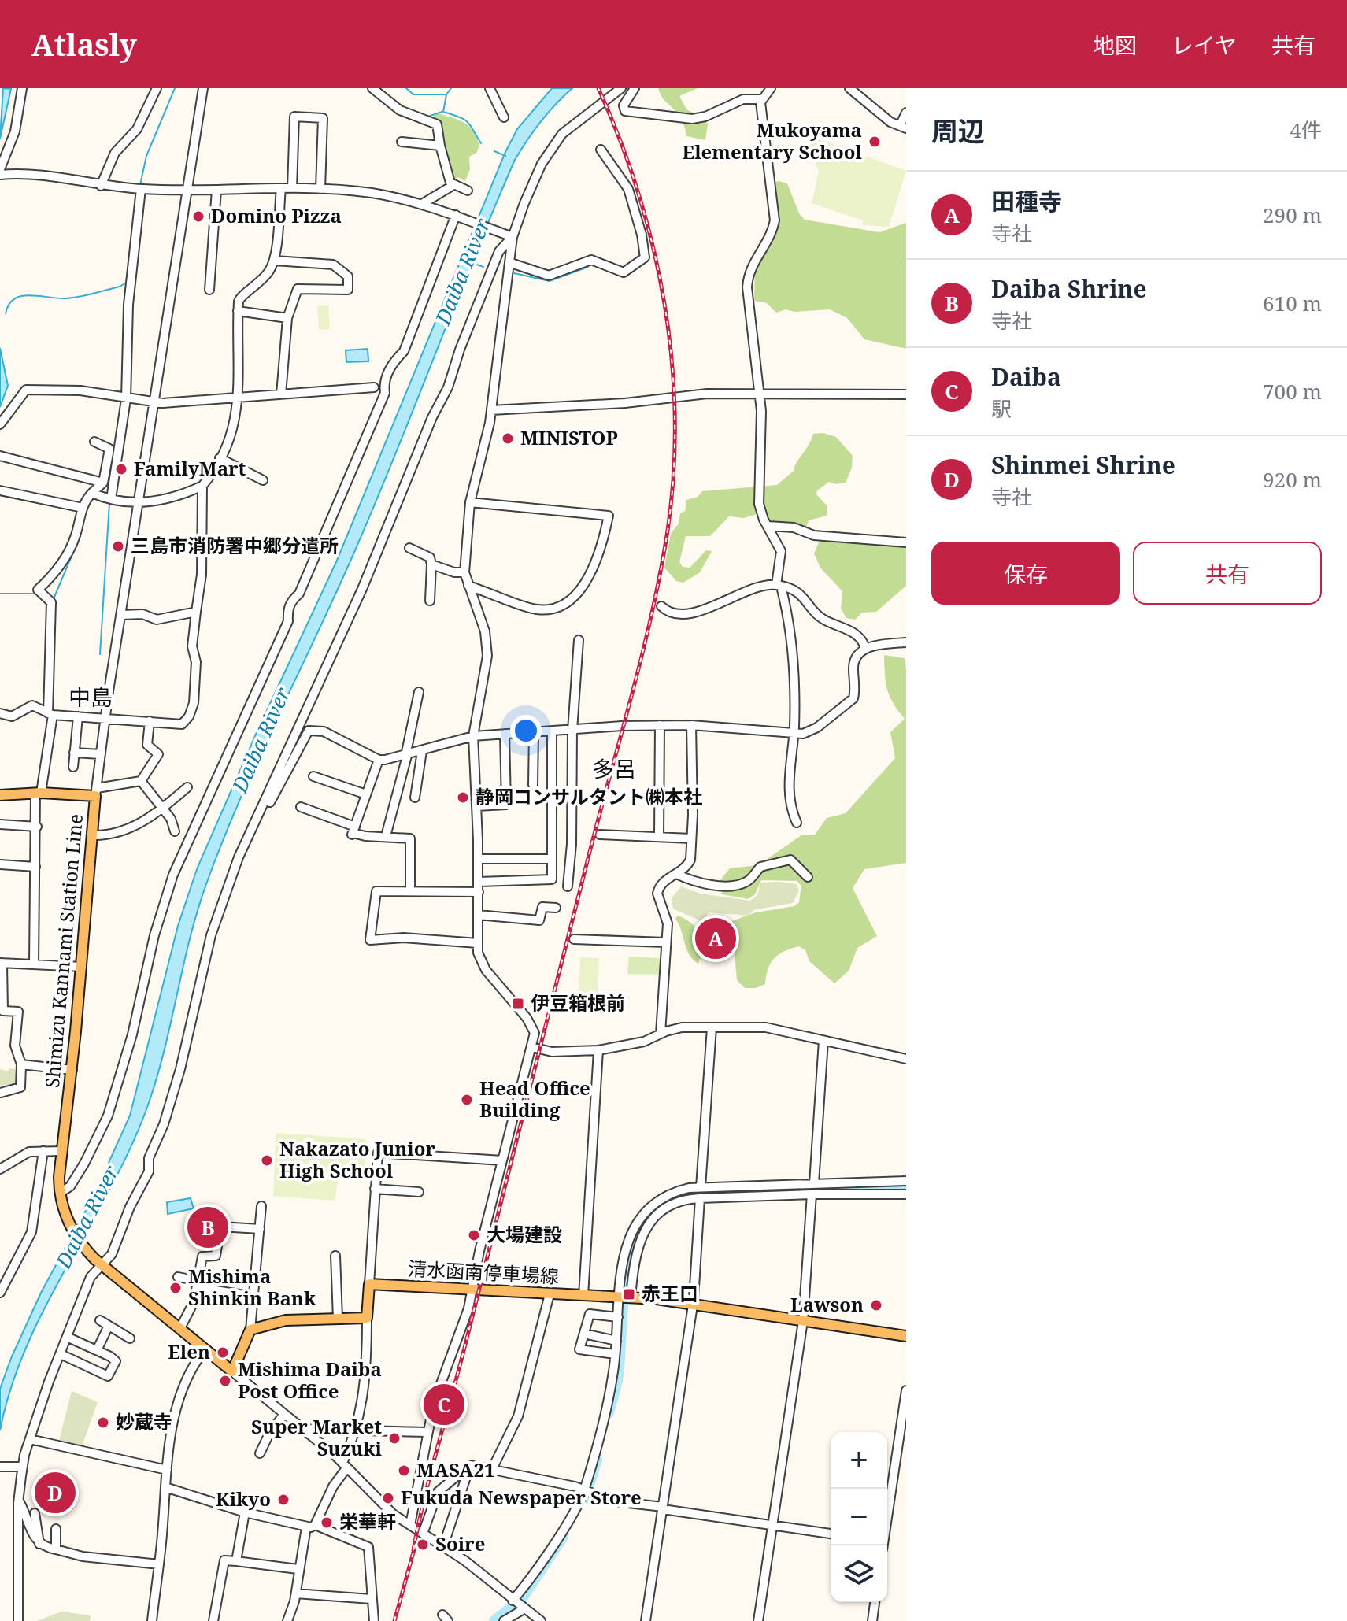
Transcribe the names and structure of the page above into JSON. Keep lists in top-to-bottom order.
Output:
{
  "streets": {
    "main road": ["Shimizu Kannami Station Line", "清水函南停車場線"]
  },
  "districts": ["中島", "多呂"],
  "water": ["Daiba River"],
  "places": {
    "other": [
      "Mukoyama Elementary School",
      "Domino Pizza",
      "MINISTOP",
      "FamilyMart",
      "三島市消防署中郷分遣所",
      "静岡コンサルタント㈱本社",
      "Head Office Building",
      "Nakazato Junior High School",
      "大場建設",
      "Mishima Shinkin Bank",
      "Lawson",
      "Elen",
      "Mishima Daiba Post Office",
      "妙蔵寺",
      "Super Market Suzuki",
      "MASA21",
      "Fukuda Newspaper Store",
      "Kikyo",
      "栄華軒",
      "Soire"
    ],
    "transit": ["伊豆箱根前", "赤王口"]
  },
  "page": {
    "header": "Atlasly",
    "nav": ["地図", "レイヤ", "共有"],
    "heading": ["周辺", "4件"],
    "list": [
      {
        "mark": "A",
        "name": "田種寺",
        "note": "寺社",
        "value": "290 m"
      },
      {
        "mark": "B",
        "name": "Daiba Shrine",
        "note": "寺社",
        "value": "610 m"
      },
      {
        "mark": "C",
        "name": "Daiba",
        "note": "駅",
        "value": "700 m"
      },
      {
        "mark": "D",
        "name": "Shinmei Shrine",
        "note": "寺社",
        "value": "920 m"
      }
    ],
    "buttons": ["保存", "共有"],
    "pins": [
      "A",
      "B",
      "C",
      "D"
    ],
    "map_buttons": ["+", "−"]
  }
}
